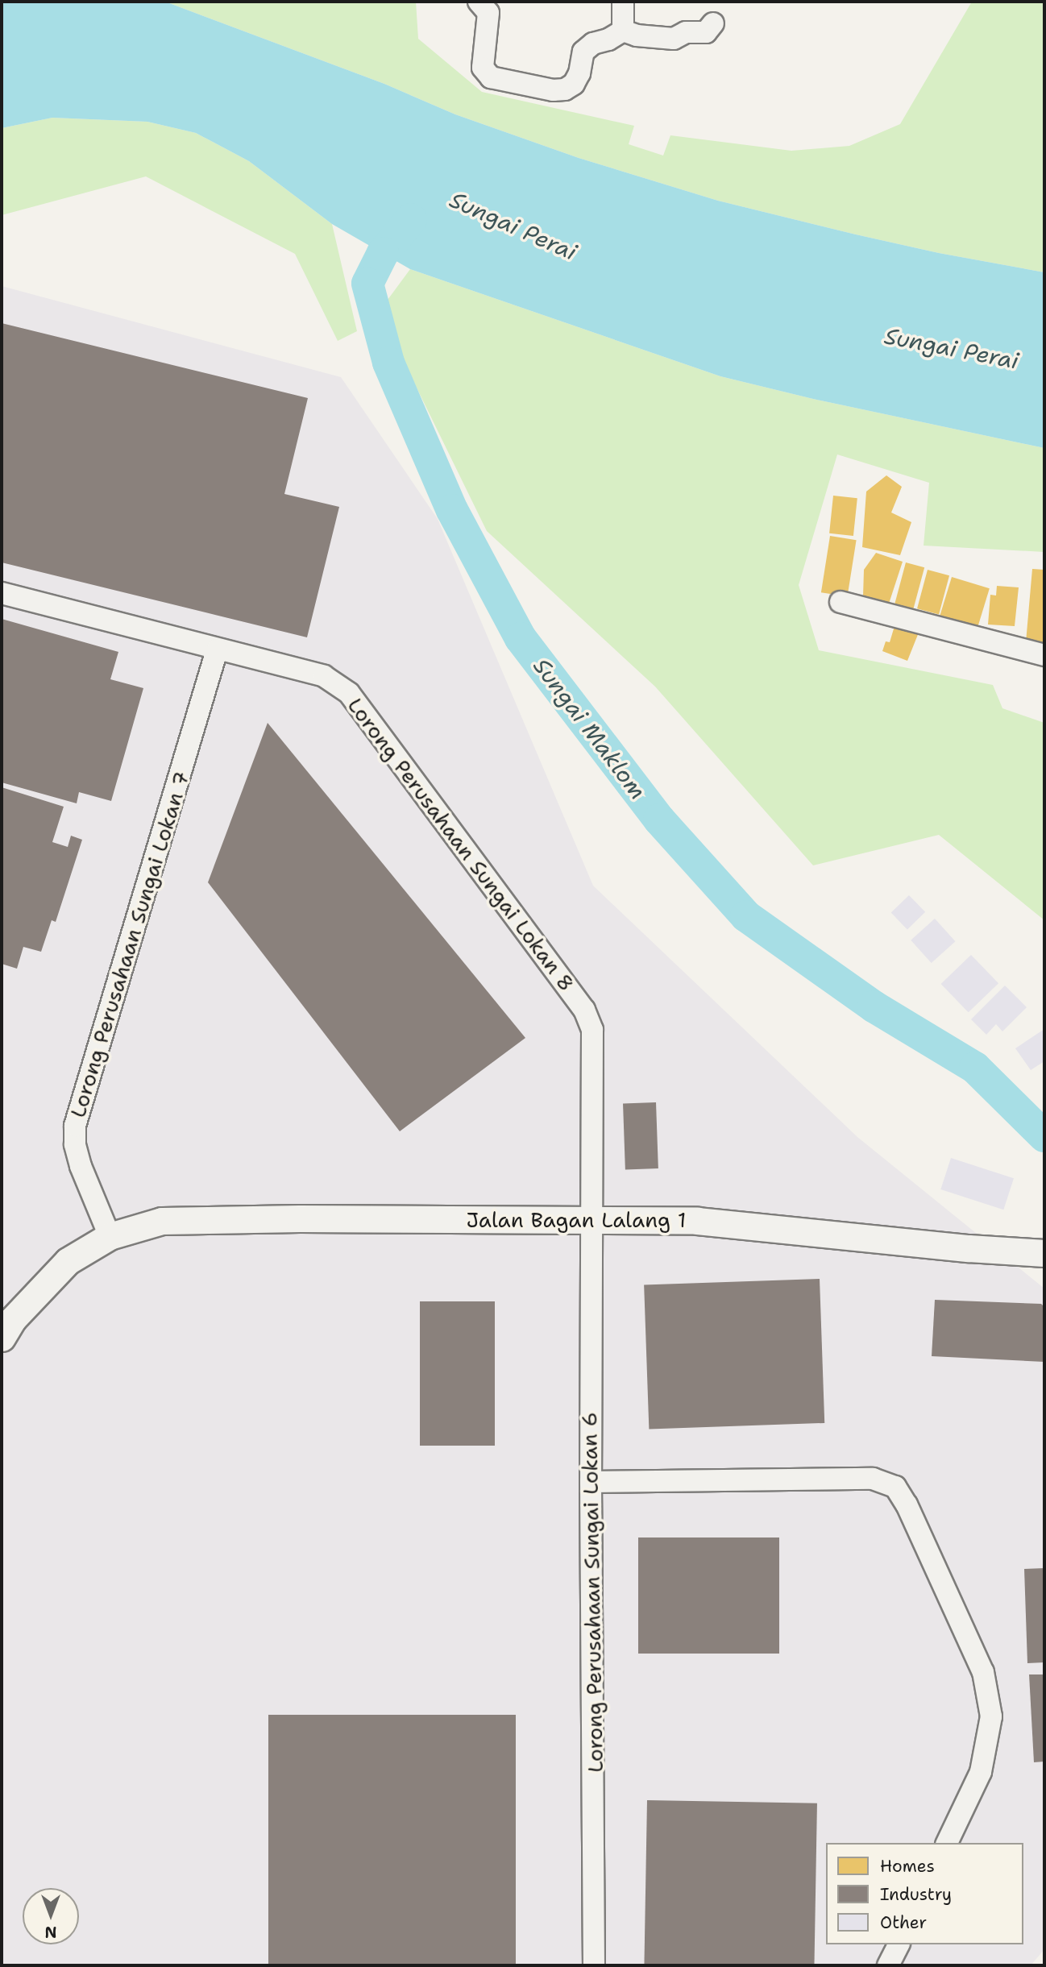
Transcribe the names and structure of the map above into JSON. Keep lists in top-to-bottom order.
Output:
{
  "streets": {
    "main road": ["Jalan Bagan Lalang 1"],
    "street": ["Lorong Perusahaan Sungai Lokan 8", "Lorong Perusahaan Sungai Lokan 7", "Lorong Perusahaan Sungai Lokan 6"]
  },
  "crossings": [
    ["Lorong Perusahaan Sungai Lokan 8", "Lorong Perusahaan Sungai Lokan 7"],
    ["Lorong Perusahaan Sungai Lokan 8", "Jalan Bagan Lalang 1"],
    ["Lorong Perusahaan Sungai Lokan 8", "Lorong Perusahaan Sungai Lokan 6"],
    ["Lorong Perusahaan Sungai Lokan 7", "Jalan Bagan Lalang 1"],
    ["Jalan Bagan Lalang 1", "Lorong Perusahaan Sungai Lokan 6"]
  ],
  "water": ["Sungai Perai", "Sungai Maklom"],
  "legend": ["Homes", "Industry", "Other"],
  "north": "bottom"
}
